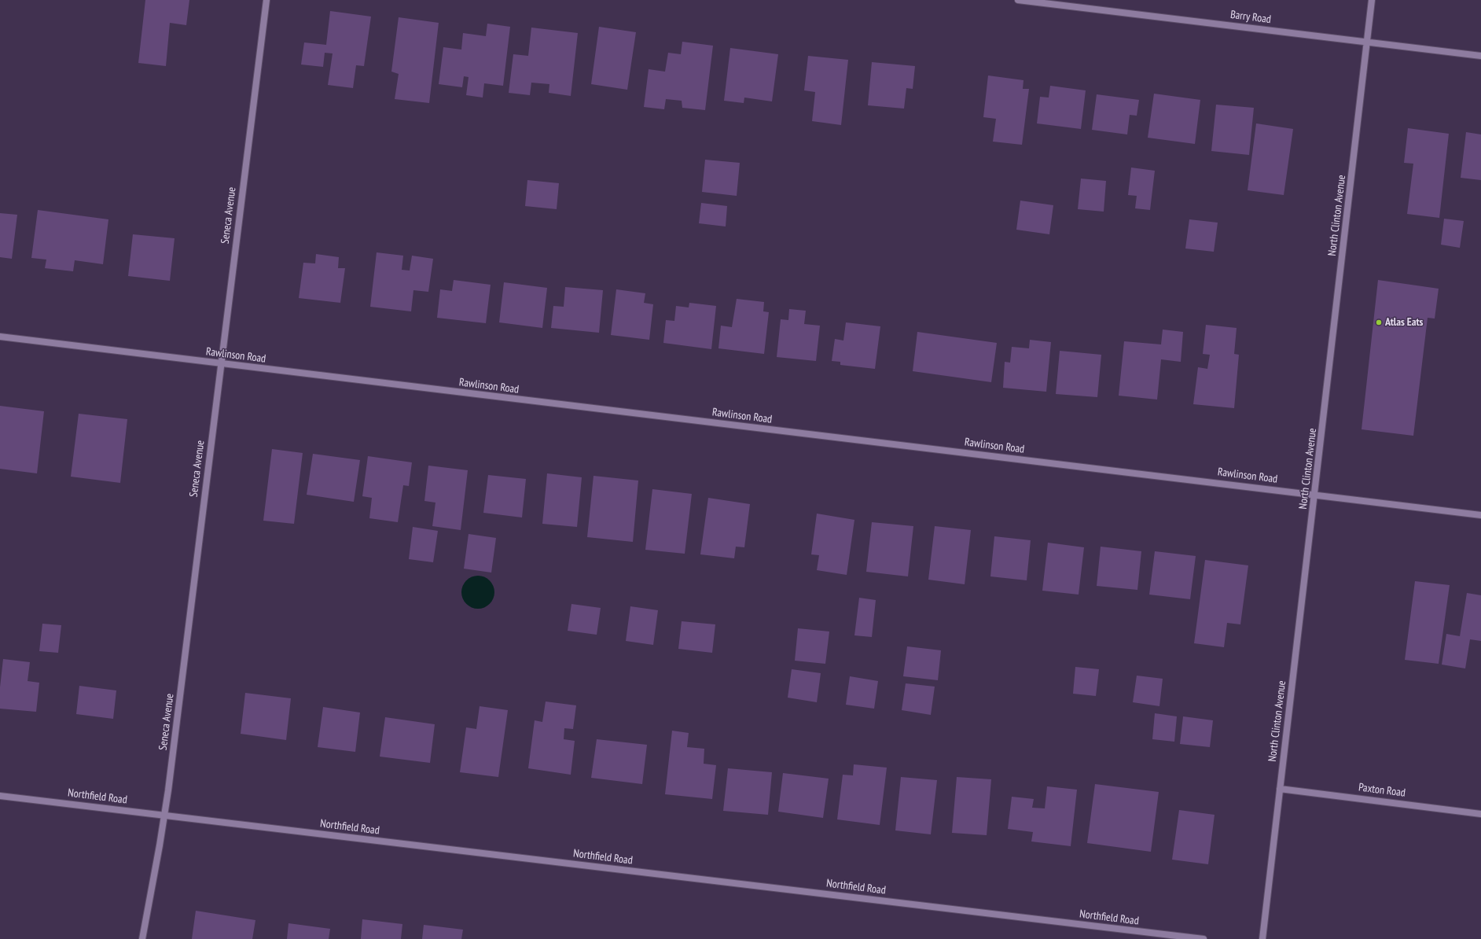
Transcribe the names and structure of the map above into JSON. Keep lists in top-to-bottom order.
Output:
{
  "streets": {
    "street": [
      "Barry Road",
      "Seneca Avenue",
      "North Clinton Avenue",
      "Rawlinson Road",
      "Paxton Road",
      "Northfield Road"
    ]
  },
  "crossings": [
    ["Barry Road", "North Clinton Avenue"],
    ["Seneca Avenue", "Rawlinson Road"],
    ["Seneca Avenue", "Northfield Road"],
    ["North Clinton Avenue", "Rawlinson Road"],
    ["North Clinton Avenue", "Paxton Road"]
  ],
  "places": ["Atlas Eats"]
}
